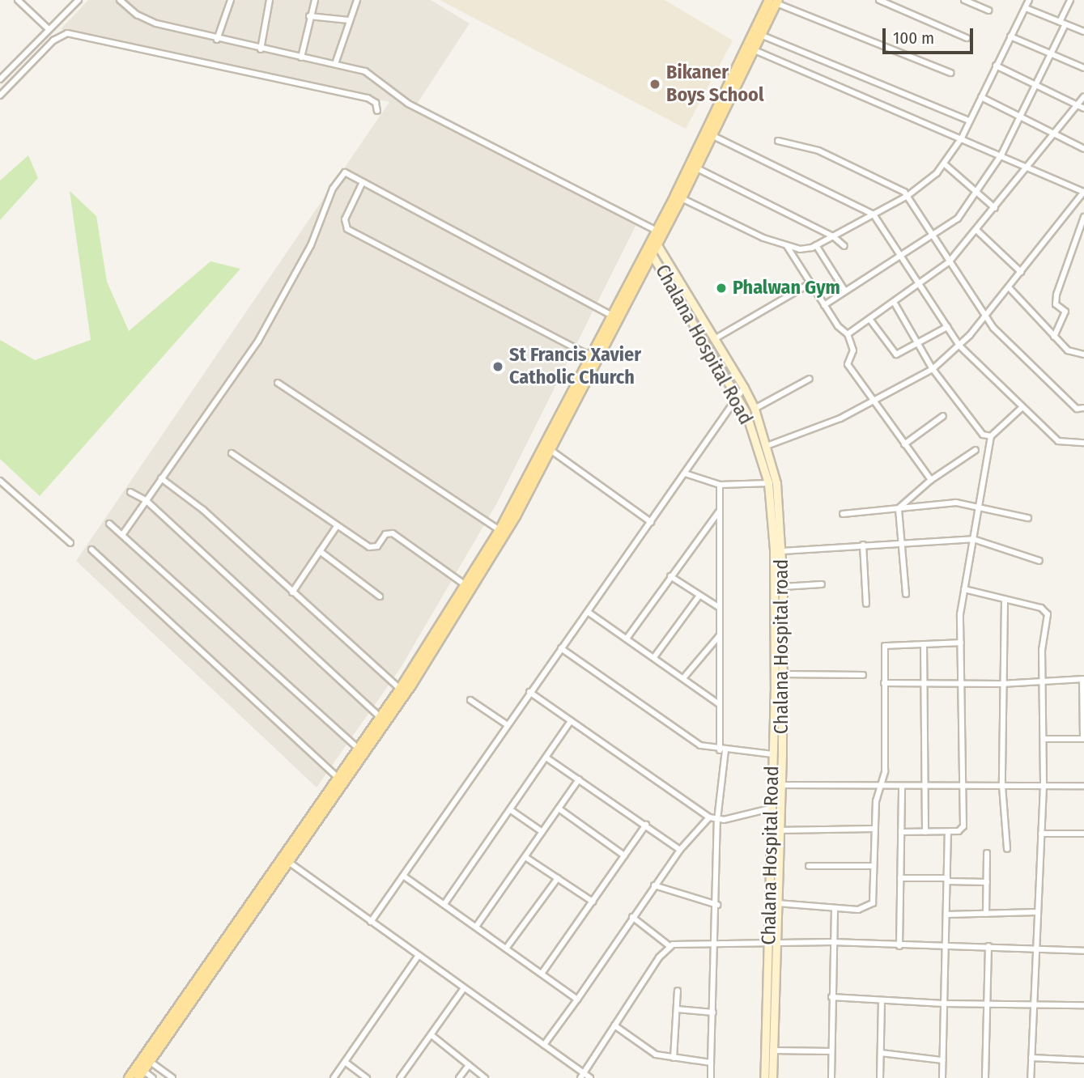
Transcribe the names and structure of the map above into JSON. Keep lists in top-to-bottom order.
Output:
{
  "streets": {
    "street": ["Chalana Hospital Road", "Chalana Hospital road"]
  },
  "crossings": [
    ["Chalana Hospital Road", "Chalana Hospital road"]
  ],
  "places": ["Bikaner Boys School", "Phalwan Gym", "St Francis Xavier Catholic Church"],
  "scale_bar": "100 m"
}
